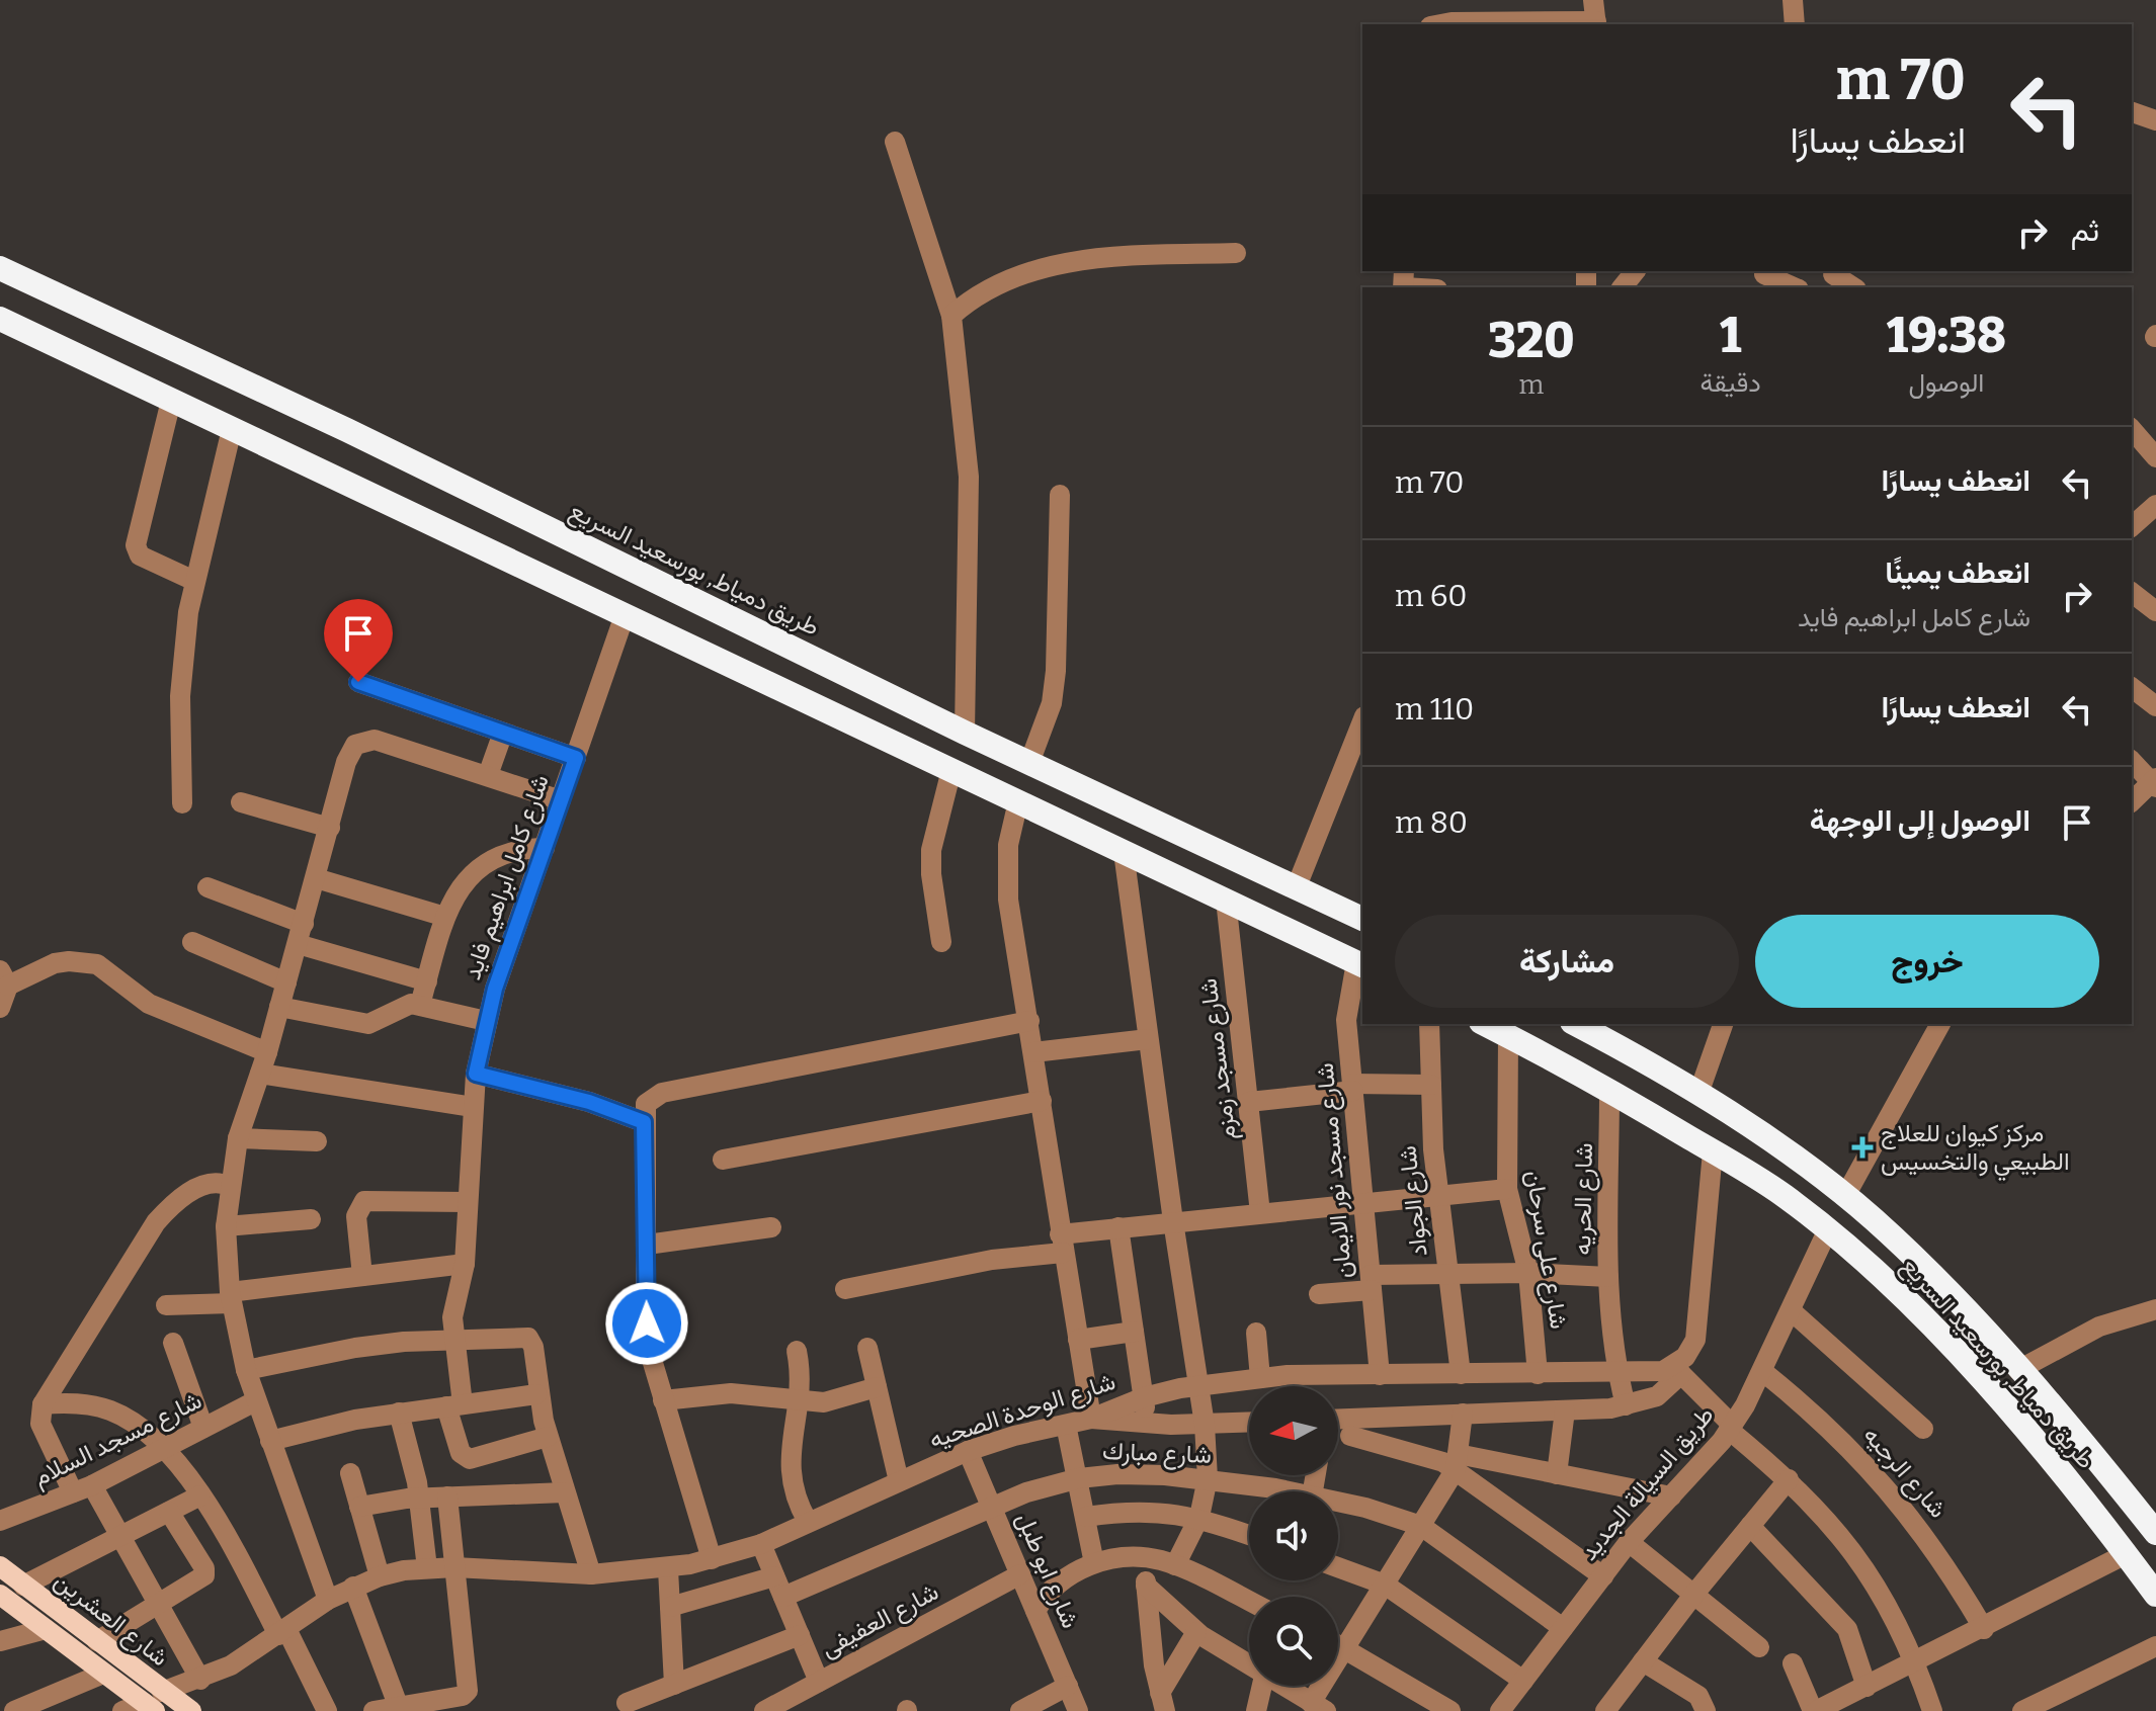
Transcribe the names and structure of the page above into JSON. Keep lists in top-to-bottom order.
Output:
{
  "streets": {
    "highway": ["طريق دمياط, بورسعيد السريع"],
    "main road": ["شارع العشرين"],
    "street": [
      "شارع كامل ابراهيم فايد",
      "شارع مسجد زمزم",
      "شارع مسجد نور الايمان",
      "شارع الحريه",
      "شارع الجواد",
      "شارع على سرحان",
      "شارع الوحدة الصحيه",
      "شارع مسجد السلام",
      "شارع مبارك",
      "شارع الرجيه",
      "طريق السيالة الجديد",
      "شارع ابو طبل",
      "شارع العفيفى"
    ]
  },
  "crossings": [
    ["طريق دمياط, بورسعيد السريع", "شارع الحريه"],
    ["طريق دمياط, بورسعيد السريع", "شارع على سرحان"],
    ["طريق دمياط, بورسعيد السريع", "طريق السيالة الجديد"],
    ["شارع مسجد نور الايمان", "شارع الوحدة الصحيه"],
    ["شارع الحريه", "شارع الوحدة الصحيه"],
    ["شارع الجواد", "شارع الوحدة الصحيه"],
    ["شارع على سرحان", "شارع الوحدة الصحيه"],
    ["شارع الوحدة الصحيه", "شارع ابو طبل"],
    ["شارع الوحدة الصحيه", "شارع العشرين"],
    ["شارع مبارك", "طريق السيالة الجديد"],
    ["شارع مبارك", "شارع ابو طبل"],
    ["شارع الرجيه", "طريق السيالة الجديد"],
    ["شارع ابو طبل", "شارع العفيفى"]
  ],
  "places": {
    "health": ["مركز كيوان للعلاج الطبيعي والتخسيس"]
  },
  "north": "left",
  "page": {
    "turn": ["70 m", "انعطف يسارًا"],
    "then": "ثم",
    "eta": [
      "19:38",
      "الوصول",
      "1",
      "دقيقة",
      "320",
      "m"
    ],
    "list": [
      {
        "name": "انعطف يسارًا",
        "value": "70 m"
      },
      {
        "name": "انعطف يمينًا",
        "note": "شارع كامل ابراهيم فايد",
        "value": "60 m"
      },
      {
        "name": "انعطف يسارًا",
        "value": "110 m"
      },
      {
        "name": "الوصول إلى الوجهة",
        "value": "80 m"
      }
    ],
    "buttons": ["خروج", "مشاركة"]
  }
}
